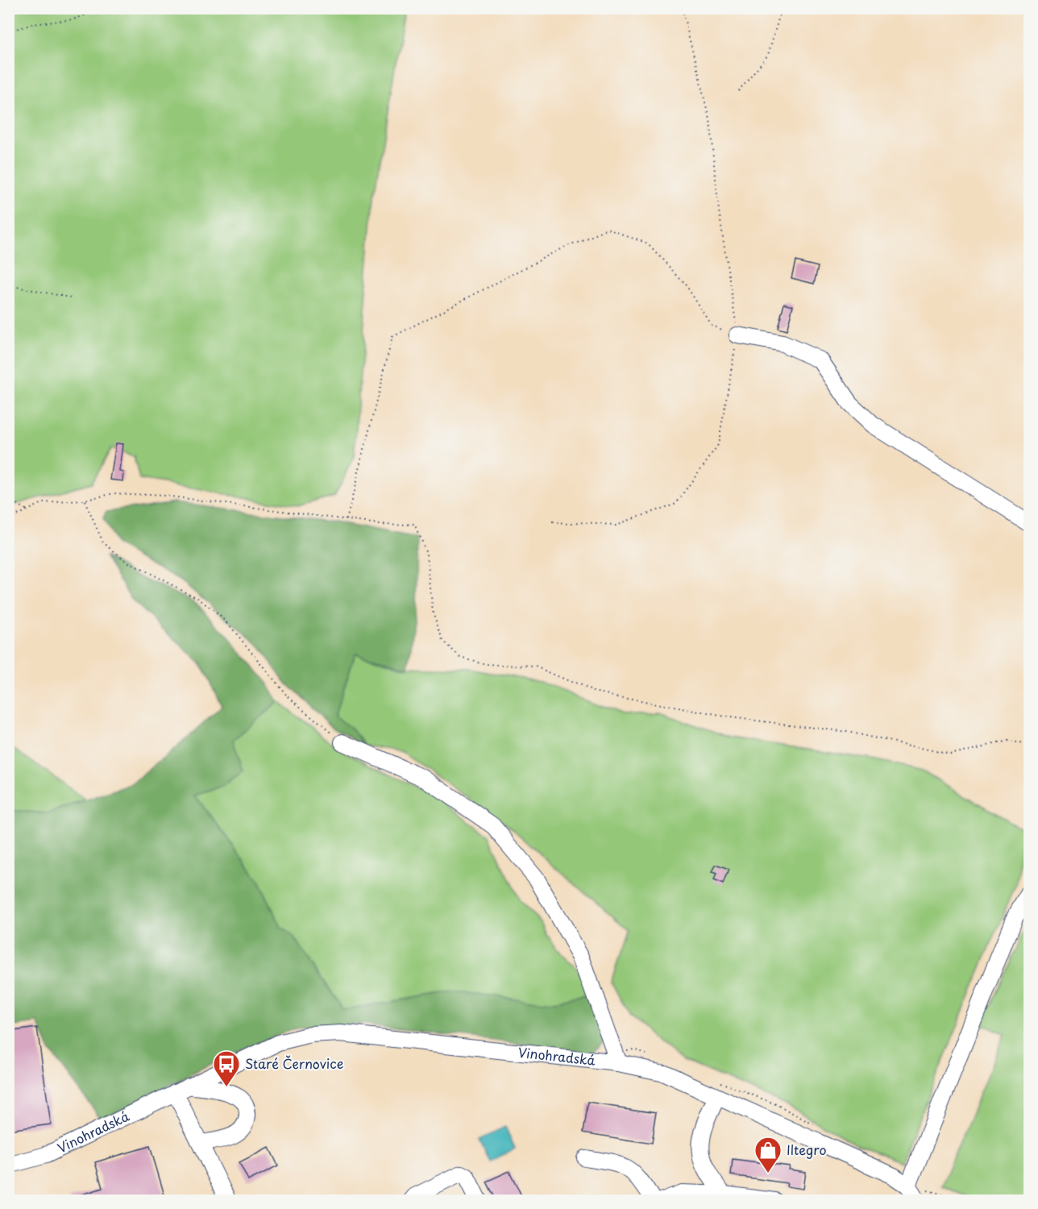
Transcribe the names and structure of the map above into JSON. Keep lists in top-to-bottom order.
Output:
{
  "streets": {
    "street": ["Vinohradská"]
  },
  "places": {
    "bus stop": ["Staré Černovice"],
    "shop": ["Iltegro"]
  }
}
